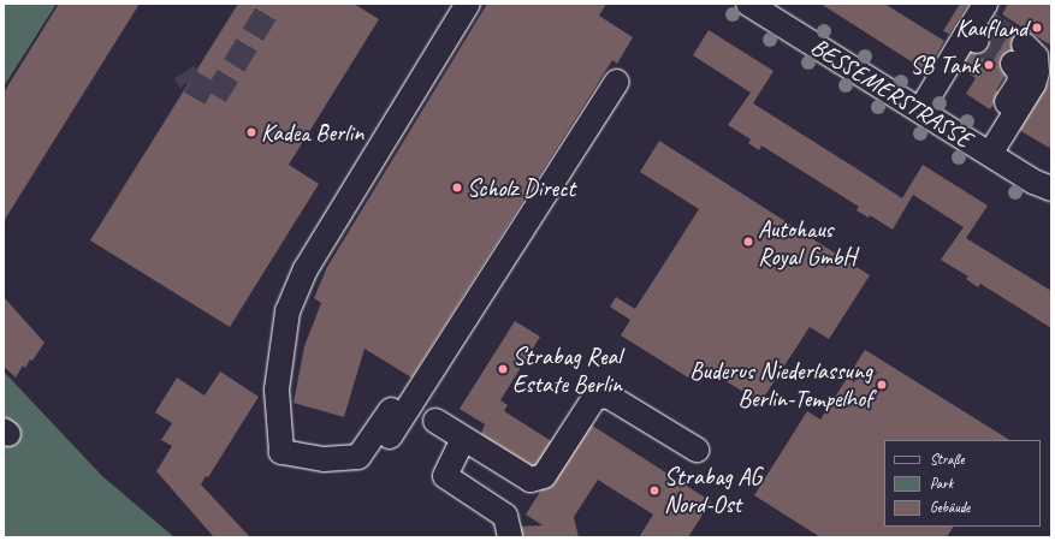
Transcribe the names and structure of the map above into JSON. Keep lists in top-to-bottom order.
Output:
{
  "streets": {
    "street": ["BESSEMERSTRASSE"]
  },
  "places": [
    "Kaufland",
    "SB Tank",
    "Kadea Berlin",
    "Scholz Direct",
    "Autohaus Royal GmbH",
    "Strabag Real Estate Berlin",
    "Buderus Niederlassung Berlin-Tempelhof",
    "Strabag AG Nord-Ost"
  ],
  "legend": ["Straße", "Park", "Gebäude"]
}
